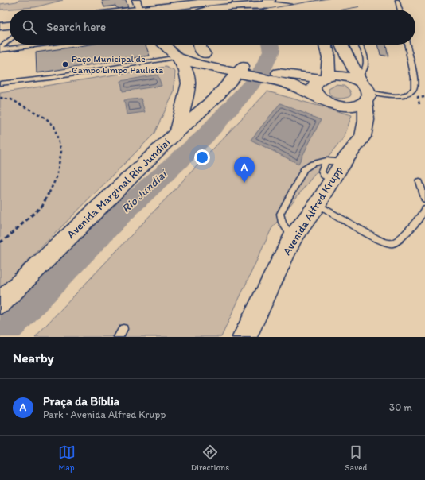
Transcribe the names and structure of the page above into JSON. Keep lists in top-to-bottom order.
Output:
{
  "streets": {
    "main road": ["Avenida Marginal Rio Jundiaí", "Avenida Alfred Krupp"]
  },
  "water": ["Rio Jundiaí"],
  "places": ["Paço Municipal de Campo Limpo Paulista"],
  "page": {
    "search": "Search here",
    "pins": "A",
    "heading": "Nearby",
    "list": [
      {
        "mark": "A",
        "name": "Praça da Bíblia",
        "note": "Park · Avenida Alfred Krupp",
        "value": "30 m"
      }
    ],
    "nav": ["Map", "Directions", "Saved"]
  }
}
